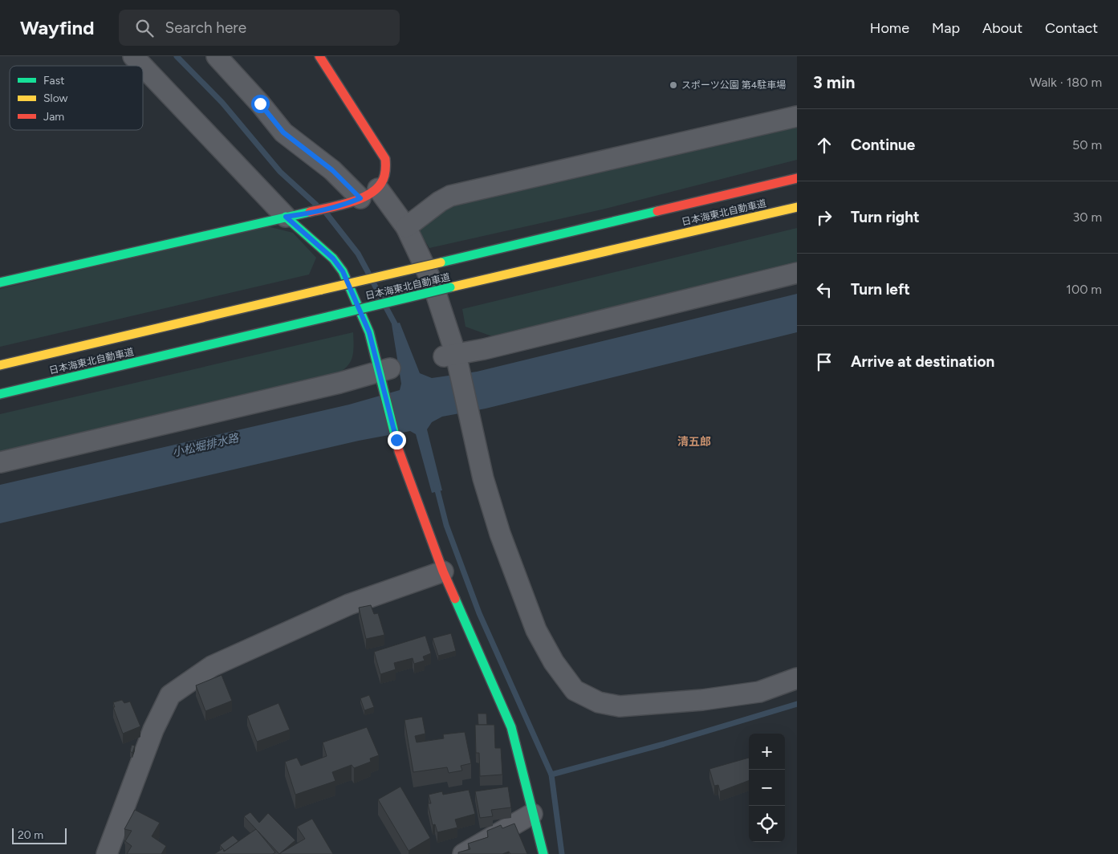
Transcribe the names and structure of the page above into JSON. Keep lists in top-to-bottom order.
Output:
{
  "streets": {
    "main road": ["日本海東北自動車道"]
  },
  "districts": ["清五郎"],
  "water": ["小松堀排水路"],
  "places": ["スポーツ公園 第4駐車場"],
  "legend": ["Fast", "Slow", "Jam"],
  "scale_bar": "20 m",
  "page": {
    "header": "Wayfind",
    "search": "Search here",
    "nav": [
      "Home",
      "Map",
      "About",
      "Contact"
    ],
    "heading": ["3 min", "Walk · 180 m"],
    "list": [
      ["Continue", "50 m"],
      ["Turn right", "30 m"],
      ["Turn left", "100 m"],
      "Arrive at destination"
    ],
    "map_buttons": ["+", "−"],
    "scale": "20 m"
  }
}
